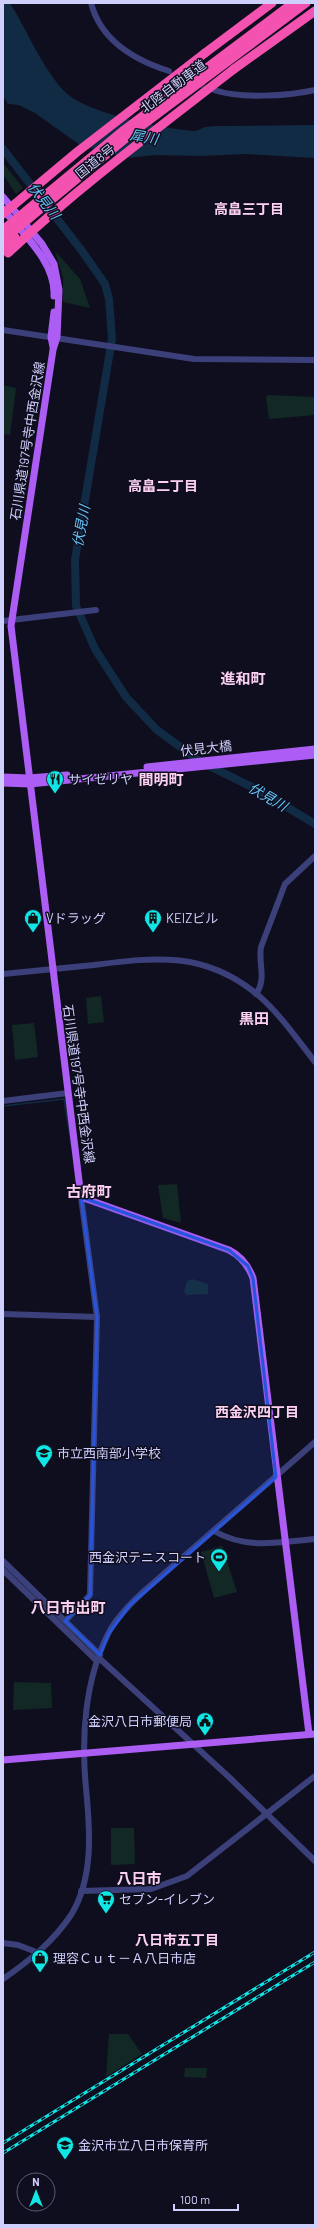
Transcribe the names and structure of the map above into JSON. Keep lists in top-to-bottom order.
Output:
{
  "streets": {
    "highway": ["北陸自動車道", "国道8号"],
    "main road": ["石川県道197号寺中西金沢線", "伏見大橋"]
  },
  "districts": [
    "高畠三丁目",
    "高畠二丁目",
    "進和町",
    "間明町",
    "黒田",
    "古府町",
    "西金沢四丁目",
    "八日市出町",
    "八日市",
    "八日市五丁目"
  ],
  "water": ["犀川", "伏見川"],
  "places": {
    "restaurant": ["サイゼリヤ"],
    "shop": ["Vドラッグ", "理容Ｃｕｔ－Ａ八日市店"],
    "building": ["KEIZビル"],
    "school or university": ["市立西南部小学校", "金沢市立八日市保育所"],
    "sports": ["西金沢テニスコート"],
    "public building": ["金沢八日市郵便局"],
    "supermarket": ["セブン-イレブン"]
  },
  "scale_bar": "100 m",
  "north": "top"
}
